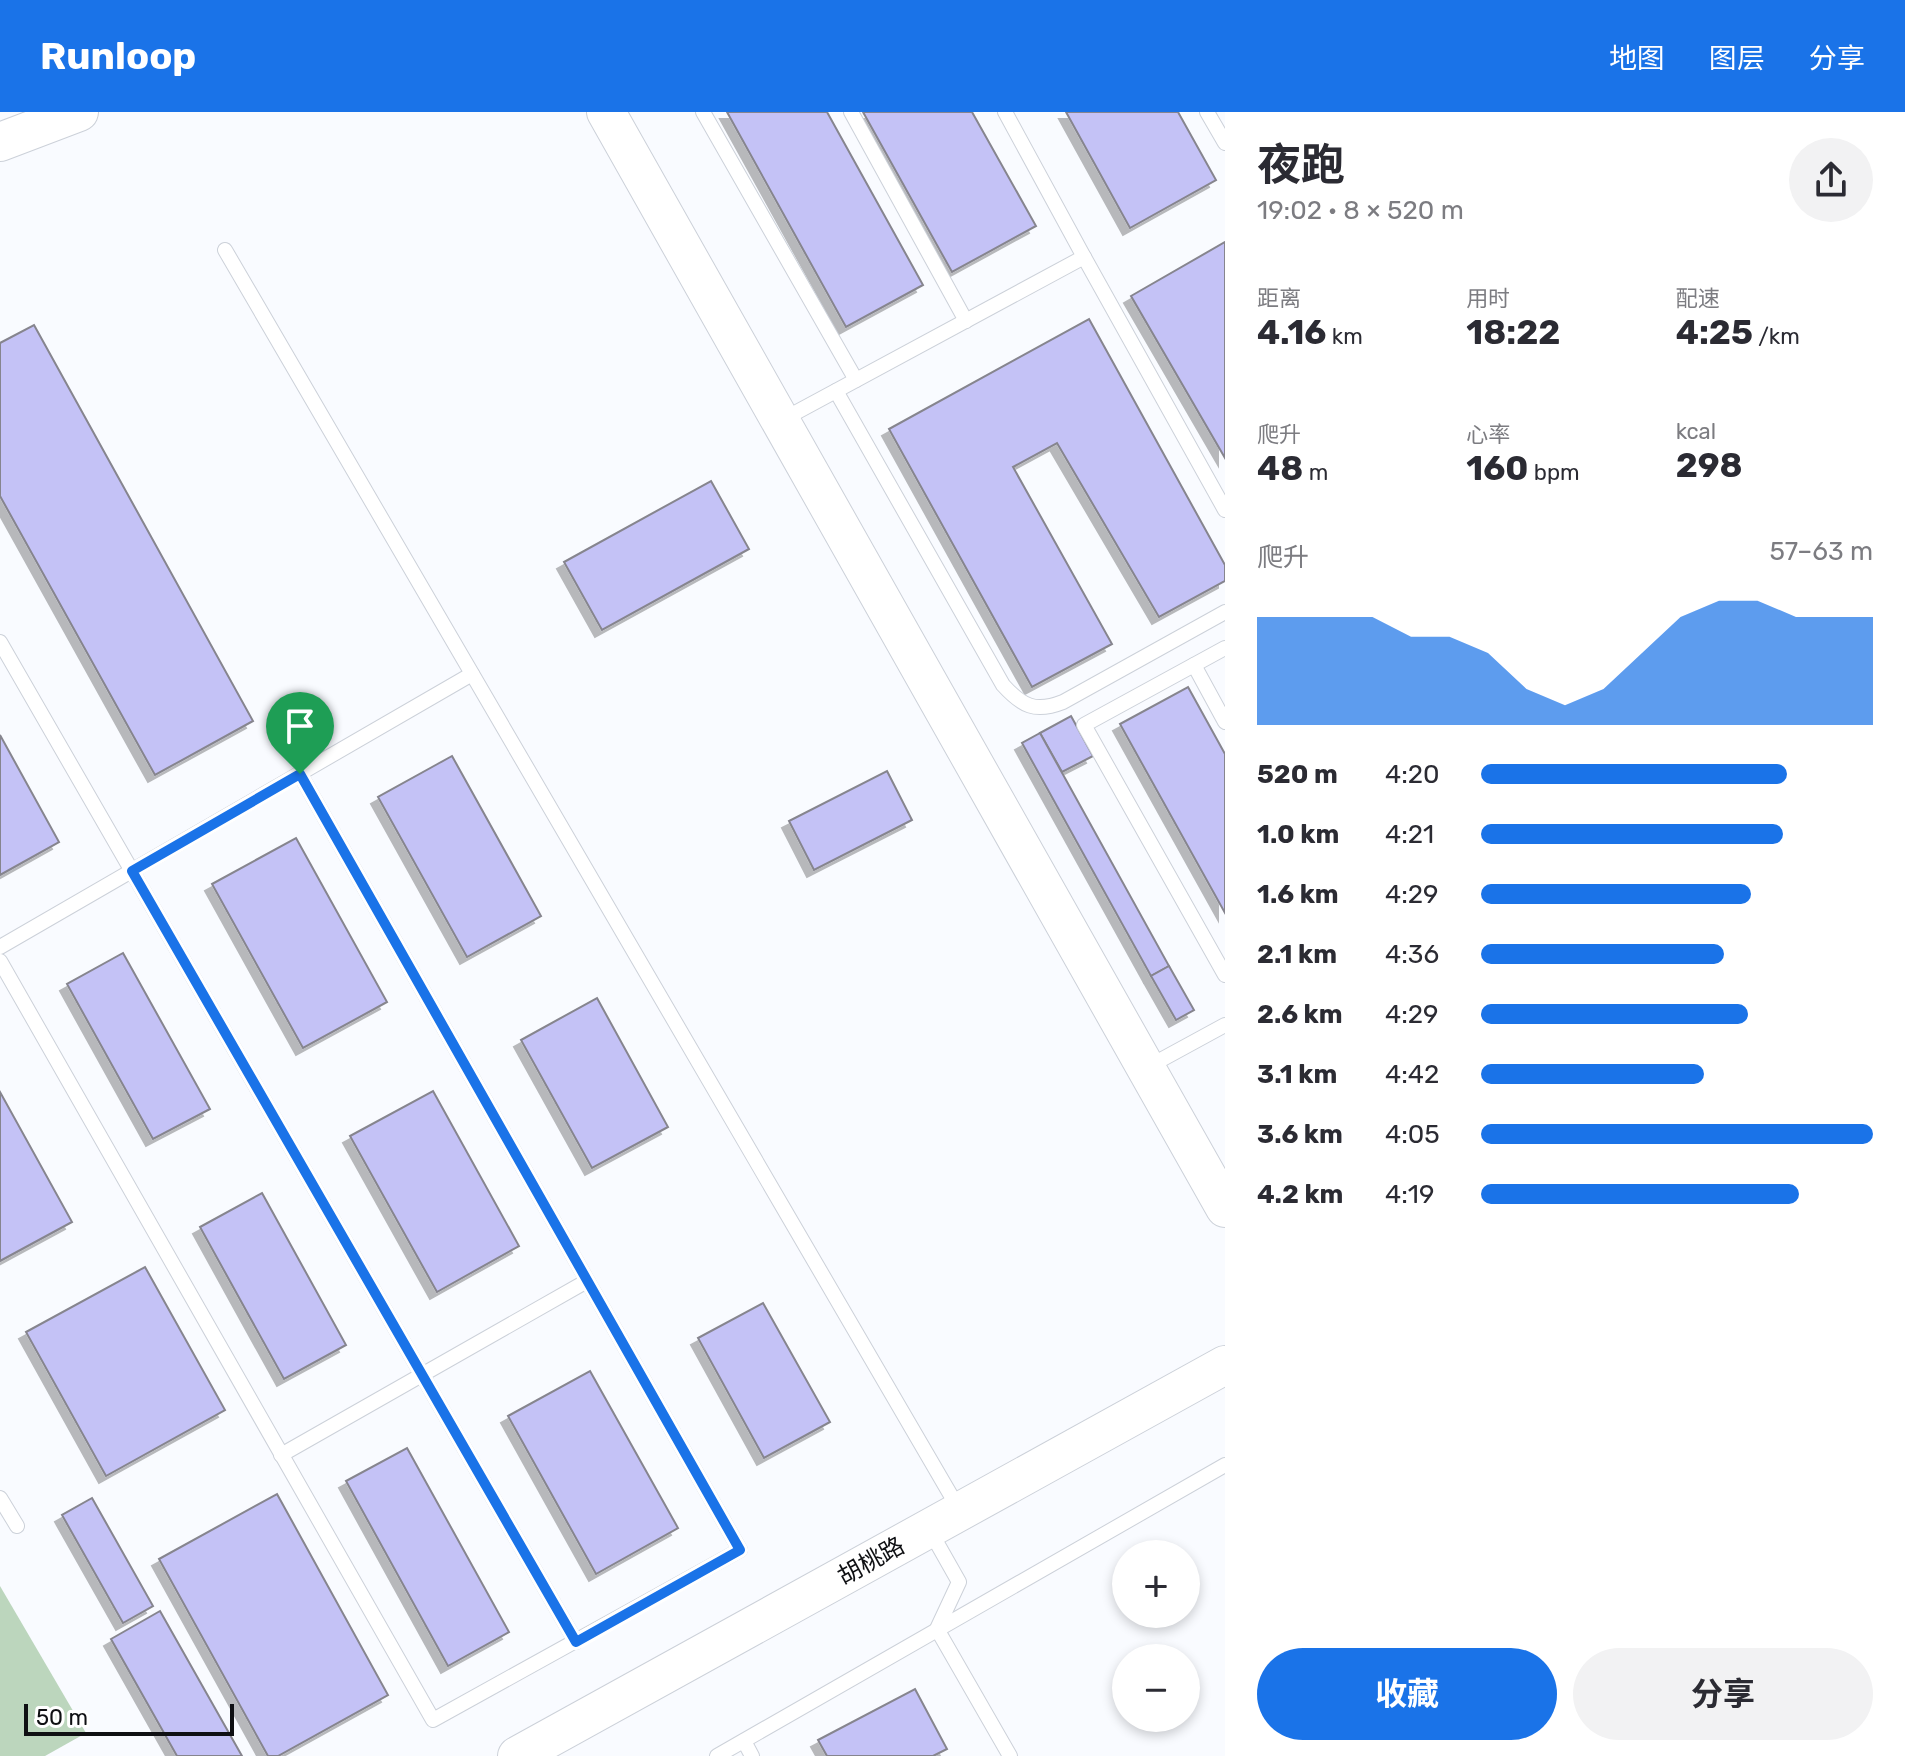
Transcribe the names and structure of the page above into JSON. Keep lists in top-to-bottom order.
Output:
{
  "streets": {
    "street": ["胡桃路"]
  },
  "scale_bar": "50 m",
  "page": {
    "header": "Runloop",
    "nav": ["地图", "图层", "分享"],
    "heading": ["夜跑", "19:02 · 8 × 520 m"],
    "stats": [
      ["距离", "4.16 km"],
      ["用时", "18:22"],
      ["配速", "4:25 /km"],
      ["爬升", "48 m"],
      ["心率", "160 bpm"],
      ["kcal", "298"]
    ],
    "chart": ["爬升", "57–63 m"],
    "list": [
      {
        "name": "520 m",
        "note": "4:20"
      },
      {
        "name": "1.0 km",
        "note": "4:21"
      },
      {
        "name": "1.6 km",
        "note": "4:29"
      },
      {
        "name": "2.1 km",
        "note": "4:36"
      },
      {
        "name": "2.6 km",
        "note": "4:29"
      },
      {
        "name": "3.1 km",
        "note": "4:42"
      },
      {
        "name": "3.6 km",
        "note": "4:05"
      },
      {
        "name": "4.2 km",
        "note": "4:19"
      }
    ],
    "map_buttons": ["+", "−"],
    "buttons": ["收藏", "分享"],
    "scale": "50 m"
  }
}
